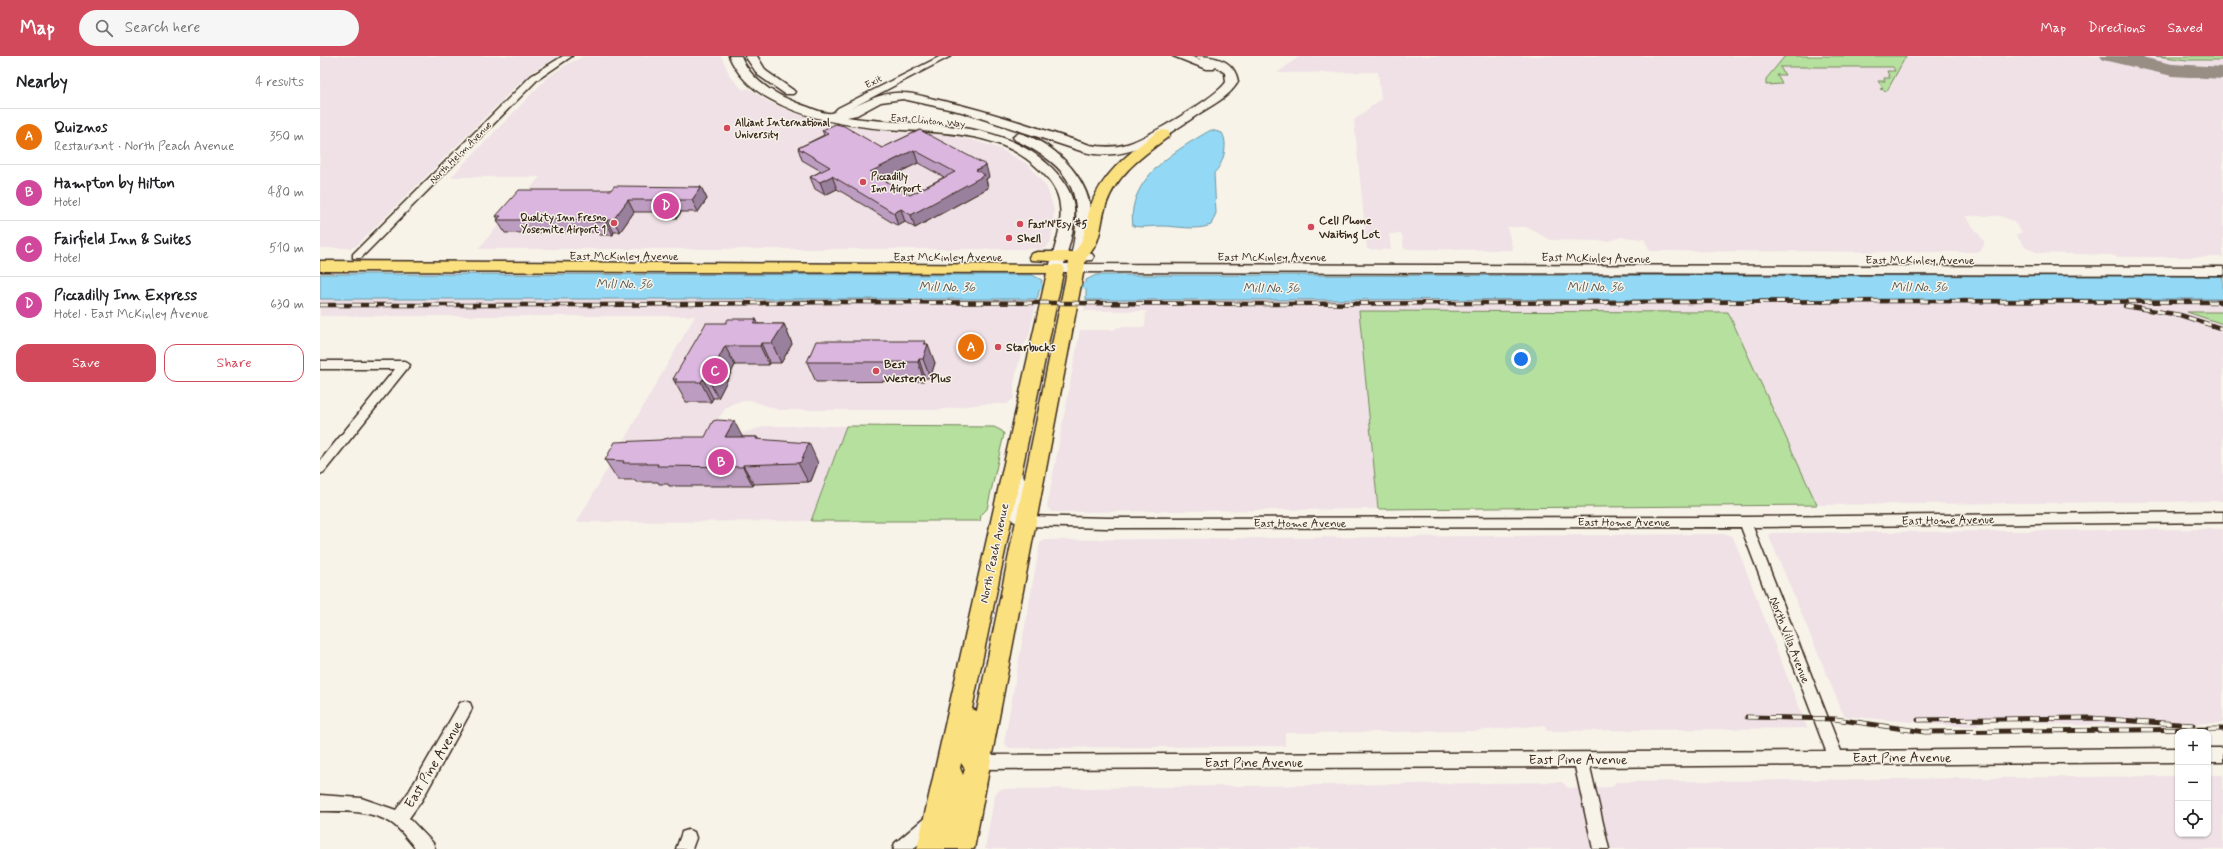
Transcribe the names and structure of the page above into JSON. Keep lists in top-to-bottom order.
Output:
{
  "streets": {
    "main road": ["East Clinton Way", "East McKinley Avenue", "North Peach Avenue"],
    "street": [
      "Exit",
      "North Helm Avenue",
      "East Home Avenue",
      "North Villa Avenue",
      "East Pine Avenue"
    ]
  },
  "crossings": [
    ["Exit", "East Clinton Way"],
    ["East Clinton Way", "East McKinley Avenue"],
    ["East Clinton Way", "North Peach Avenue"],
    ["North Helm Avenue", "East McKinley Avenue"],
    ["East McKinley Avenue", "North Peach Avenue"],
    ["East Home Avenue", "North Peach Avenue"],
    ["East Home Avenue", "North Villa Avenue"],
    ["North Peach Avenue", "East Pine Avenue"],
    ["North Villa Avenue", "East Pine Avenue"]
  ],
  "water": ["Mill No. 36"],
  "places": [
    "Alliant International University",
    "Piccadilly Inn Airport",
    "Quality Inn Fresno Yosemite Airport 1",
    "Fast'N'Esy #5",
    "Cell Phone Waiting Lot",
    "Shell",
    "Starbucks",
    "Best Western Plus"
  ],
  "page": {
    "header": "Map",
    "search": "Search here",
    "nav": ["Map", "Directions", "Saved"],
    "heading": ["Nearby", "4 results"],
    "list": [
      {
        "mark": "A",
        "name": "Quiznos",
        "note": "Restaurant · North Peach Avenue",
        "value": "350 m"
      },
      {
        "mark": "B",
        "name": "Hampton by Hilton",
        "note": "Hotel",
        "value": "480 m"
      },
      {
        "mark": "C",
        "name": "Fairfield Inn & Suites",
        "note": "Hotel",
        "value": "510 m"
      },
      {
        "mark": "D",
        "name": "Piccadilly Inn Express",
        "note": "Hotel · East McKinley Avenue",
        "value": "630 m"
      }
    ],
    "pins": [
      "D",
      "A",
      "C",
      "B"
    ],
    "buttons": ["Save", "Share"],
    "map_buttons": ["+", "−"]
  }
}
